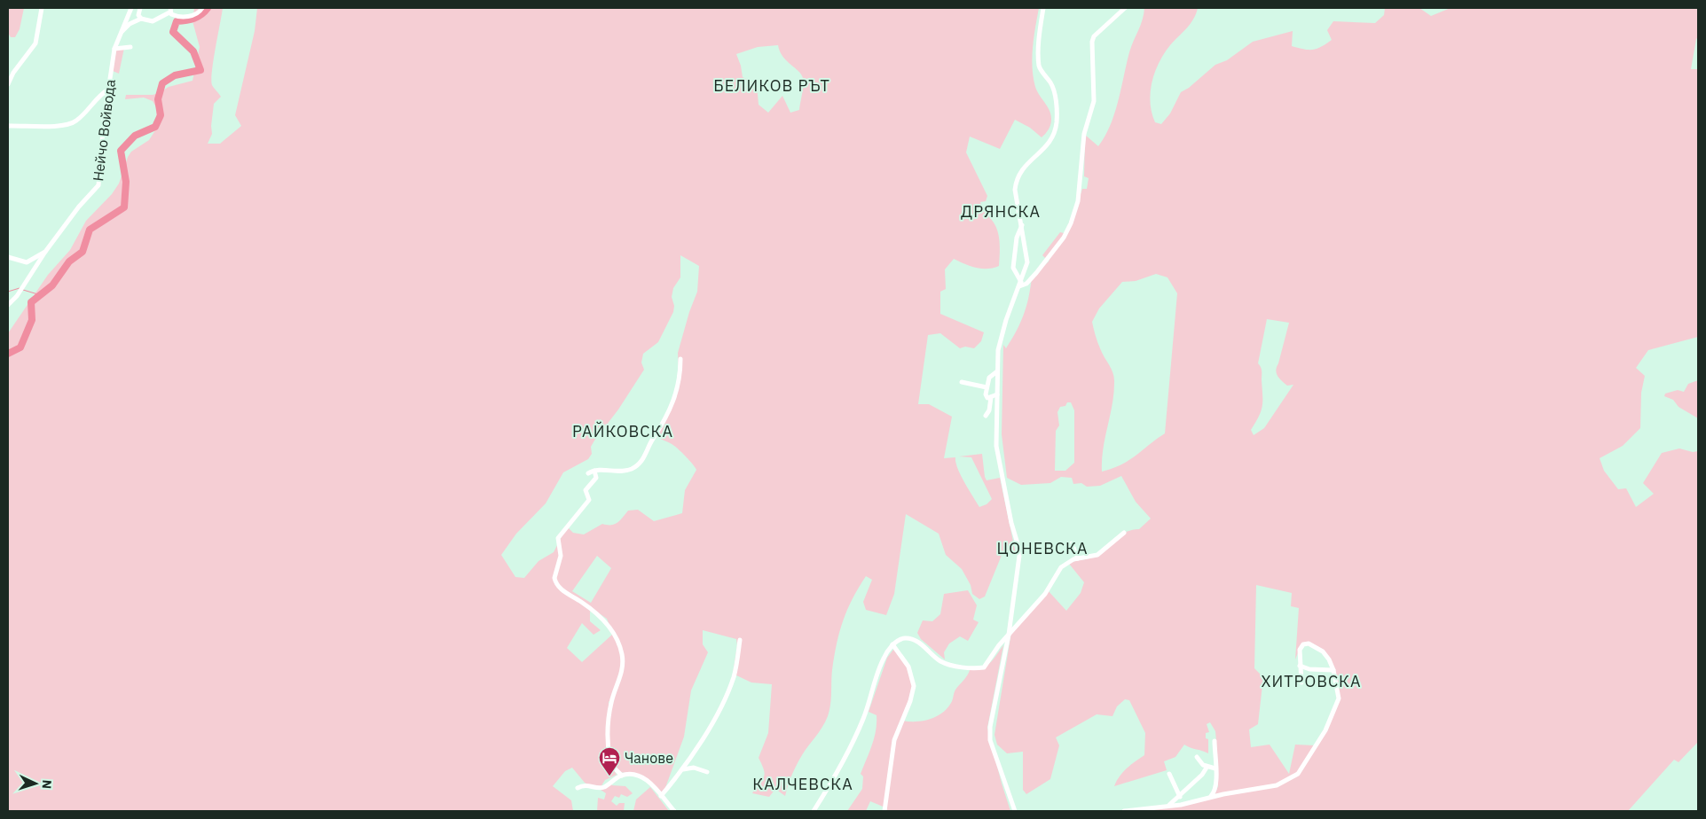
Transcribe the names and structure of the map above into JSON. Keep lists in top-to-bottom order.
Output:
{
  "streets": {
    "street": ["Нейчо Войвода"]
  },
  "districts": [
    "БЕЛИКОВ РЪТ",
    "ДРЯНСКА",
    "РАЙКОВСКА",
    "ЦОНЕВСКА",
    "ХИТРОВСКА",
    "КАЛЧЕВСКА"
  ],
  "places": {
    "hotel": ["Чанове"]
  },
  "north": "right"
}
